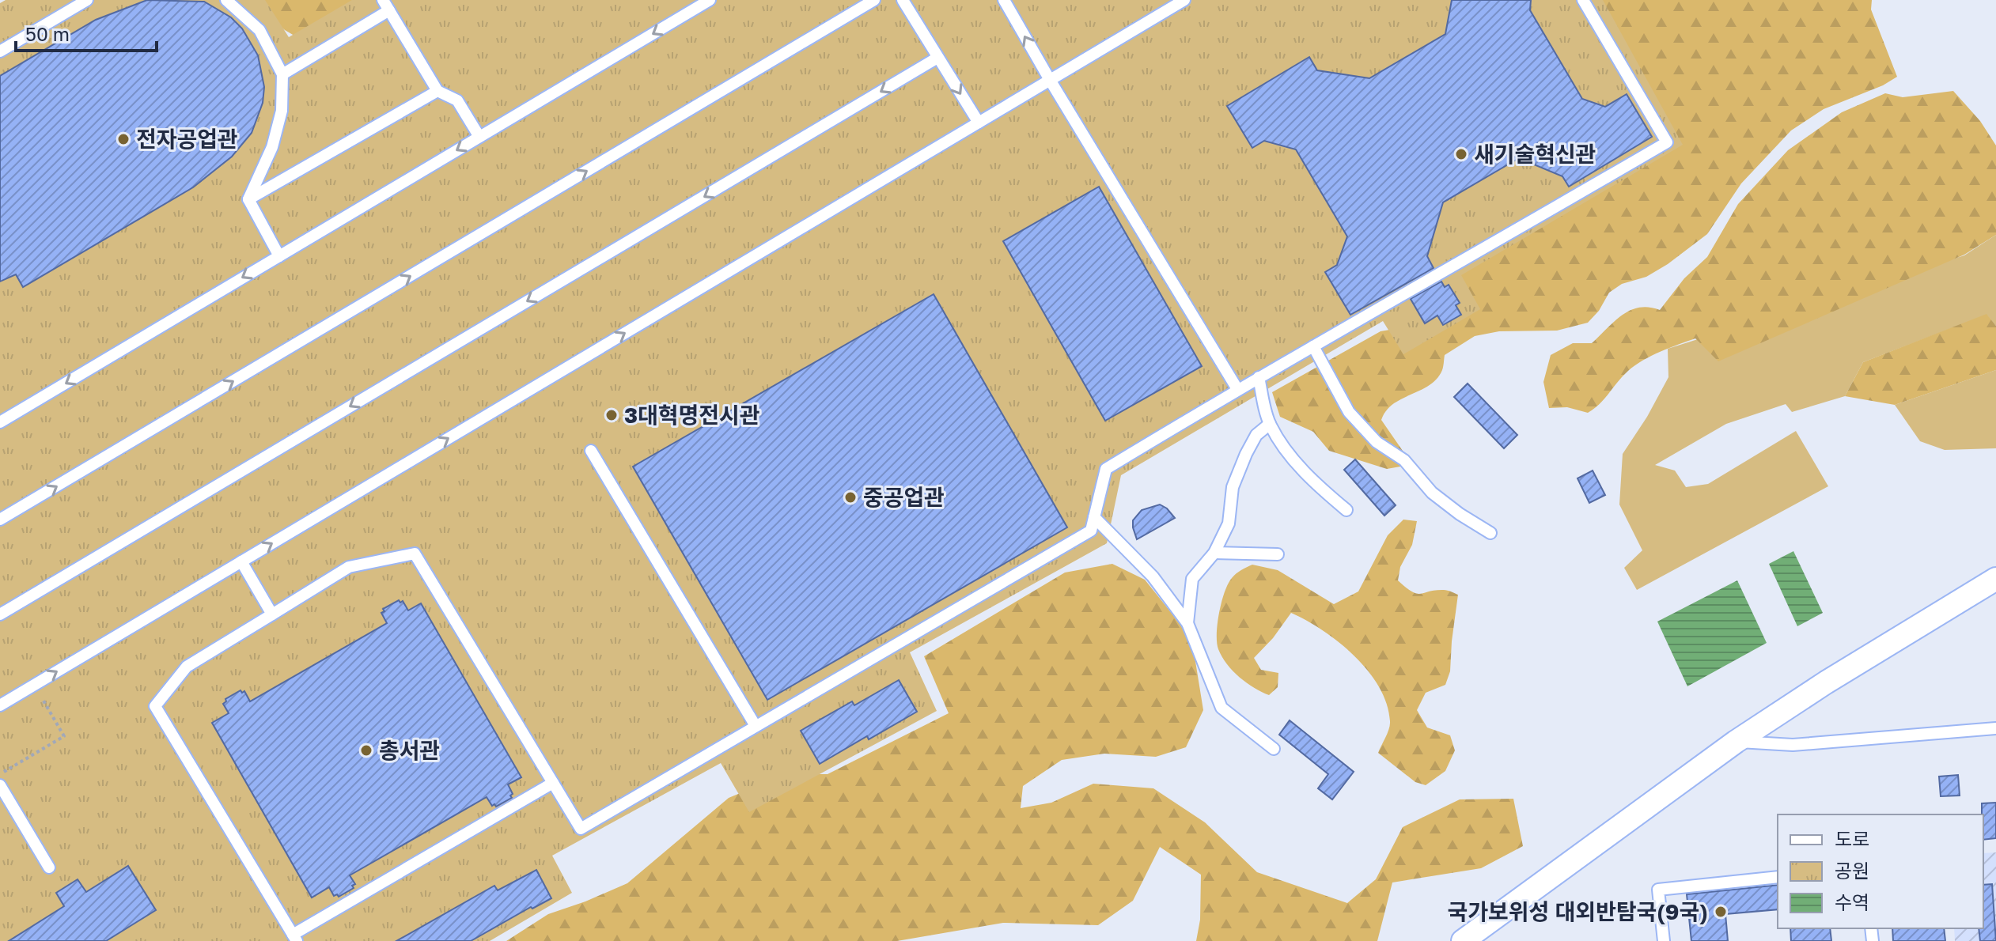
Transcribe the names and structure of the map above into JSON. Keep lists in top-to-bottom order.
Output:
{
  "places": [
    "전자공업관",
    "새기술혁신관",
    "3대혁명전시관",
    "중공업관",
    "총서관",
    "국가보위성 대외반탐국(9국)"
  ],
  "legend": ["도로", "공원", "수역"],
  "scale_bar": "50 m"
}
